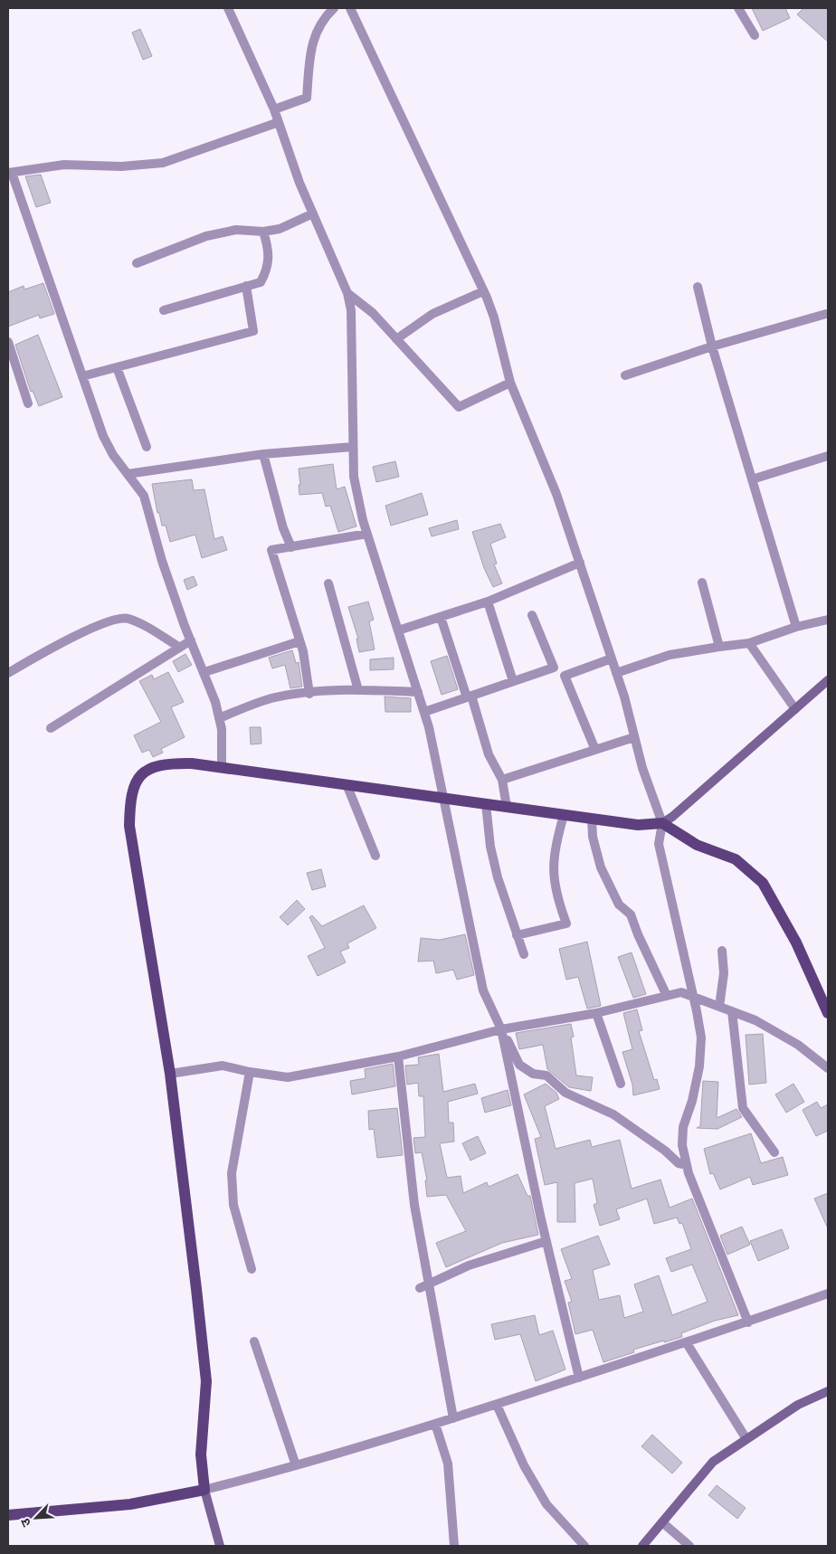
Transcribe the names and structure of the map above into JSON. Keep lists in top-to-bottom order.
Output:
{
  "north": "bottom left"
}
